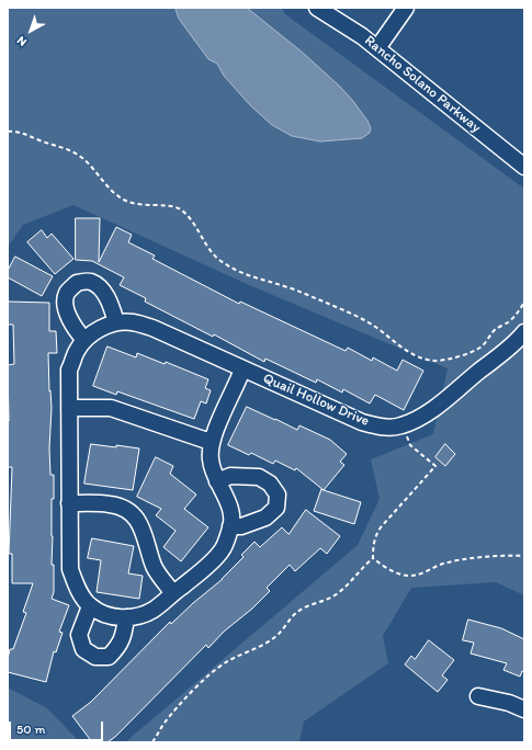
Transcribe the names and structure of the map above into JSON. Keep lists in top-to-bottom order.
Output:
{
  "streets": {
    "street": ["Rancho Solano Parkway", "Quail Hollow Drive"]
  },
  "scale_bar": "50 m",
  "north": "bottom left"
}
